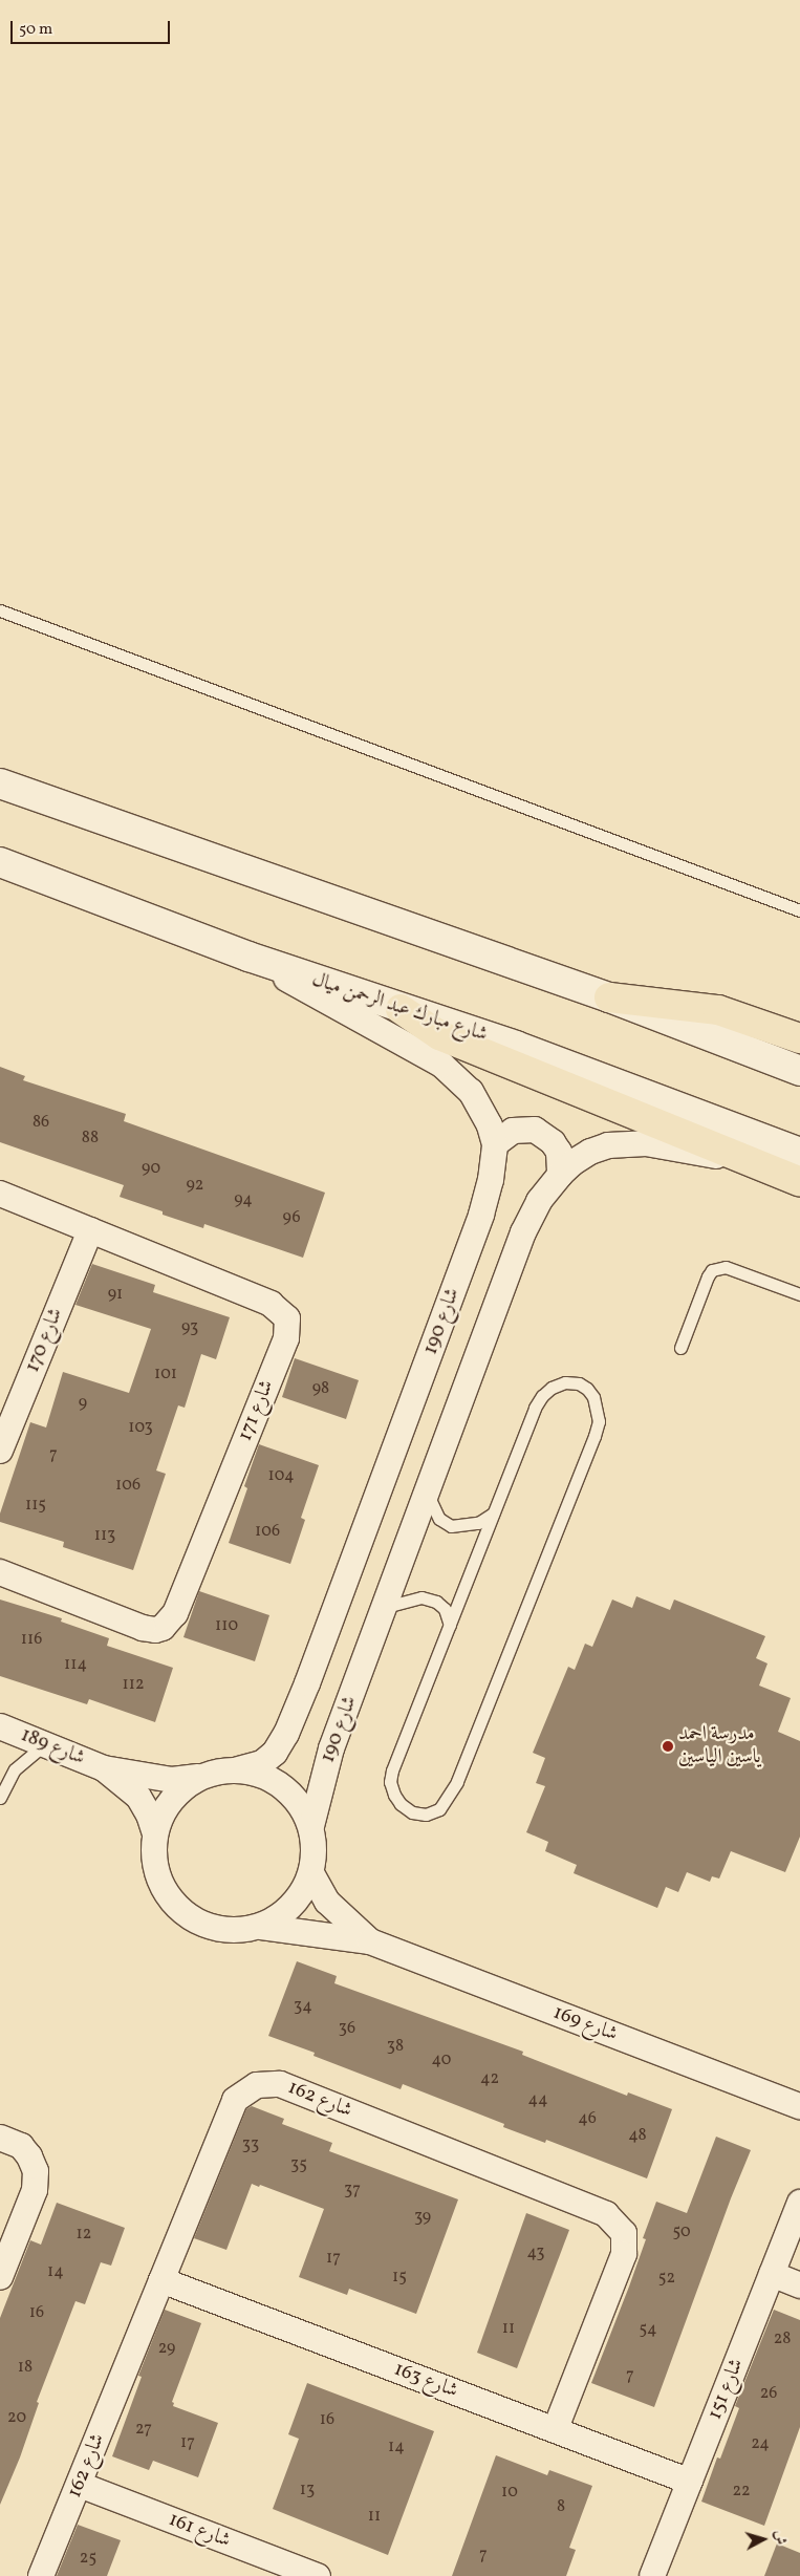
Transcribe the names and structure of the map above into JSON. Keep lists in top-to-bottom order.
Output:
{
  "streets": {
    "main road": ["شارع مبارك عبد الرحمن ميال"],
    "street": [
      "شارع 190",
      "شارع 170",
      "شارع 171",
      "شارع 189",
      "شارع 169",
      "شارع 162",
      "شارع 163",
      "شارع 151",
      "شارع 161"
    ]
  },
  "crossings": [
    ["شارع مبارك عبد الرحمن ميال", "شارع 190"],
    ["شارع 190", "شارع 189"],
    ["شارع 190", "شارع 169"],
    ["شارع 170", "شارع 171"],
    ["شارع 189", "شارع 169"],
    ["شارع 162", "شارع 163"],
    ["شارع 162", "شارع 161"],
    ["شارع 163", "شارع 151"]
  ],
  "places": ["مدرسة احمد ياسين الياسين"],
  "house_numbers": [
    "86",
    "88",
    "90",
    "92",
    "94",
    "96",
    "91",
    "93",
    "101",
    "98",
    "9",
    "103",
    "7",
    "104",
    "106",
    "115",
    "106",
    "113",
    "110",
    "116",
    "114",
    "112",
    "34",
    "36",
    "38",
    "40",
    "42",
    "44",
    "46",
    "48",
    "33",
    "35",
    "37",
    "39",
    "50",
    "12",
    "43",
    "17",
    "14",
    "15",
    "52",
    "16",
    "11",
    "54",
    "28",
    "29",
    "18",
    "7",
    "26",
    "20",
    "16",
    "27",
    "17",
    "24",
    "14",
    "13",
    "22",
    "10",
    "8",
    "11",
    "7",
    "25"
  ],
  "scale_bar": "50 m",
  "north": "right"
}
